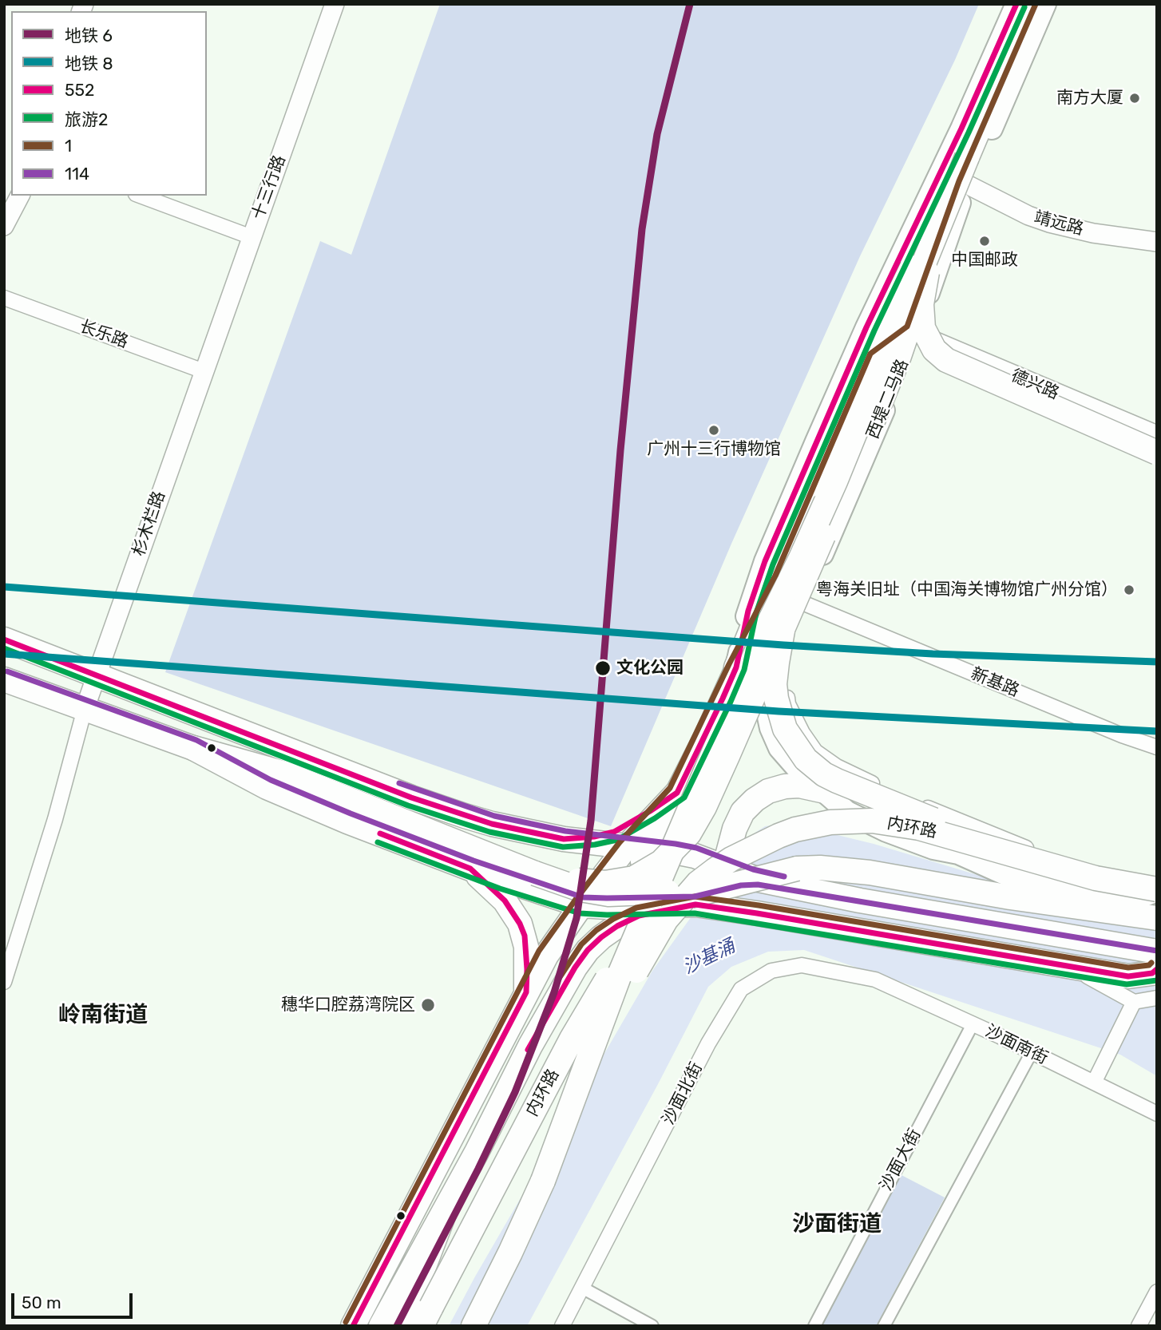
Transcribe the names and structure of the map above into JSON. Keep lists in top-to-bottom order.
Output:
{
  "streets": {
    "main road": ["西堤二马路", "内环路"],
    "street": [
      "十三行路",
      "靖远路",
      "长乐路",
      "德兴路",
      "杉木栏路",
      "新基路",
      "沙面南街",
      "沙面北街",
      "沙面大街"
    ]
  },
  "crossings": [
    ["十三行路", "长乐路"],
    ["十三行路", "杉木栏路"],
    ["靖远路", "西堤二马路"],
    ["长乐路", "杉木栏路"],
    ["德兴路", "西堤二马路"],
    ["西堤二马路", "新基路"],
    ["沙面南街", "沙面北街"],
    ["沙面南街", "沙面大街"]
  ],
  "districts": ["岭南街道", "沙面街道"],
  "water": ["沙基涌"],
  "places": [
    "南方大厦",
    "中国邮政",
    "广州十三行博物馆",
    "粤海关旧址（中国海关博物馆广州分馆）",
    "文化公园",
    "穗华口腔荔湾院区"
  ],
  "lines": [
    "metro line 6",
    "transit line 552",
    "transit line 1",
    "transit line 旅游2",
    "metro line 8",
    "transit line 114"
  ],
  "legend": [
    "地铁 6",
    "地铁 8",
    "552",
    "旅游2",
    "1",
    "114"
  ],
  "scale_bar": "50 m"
}
